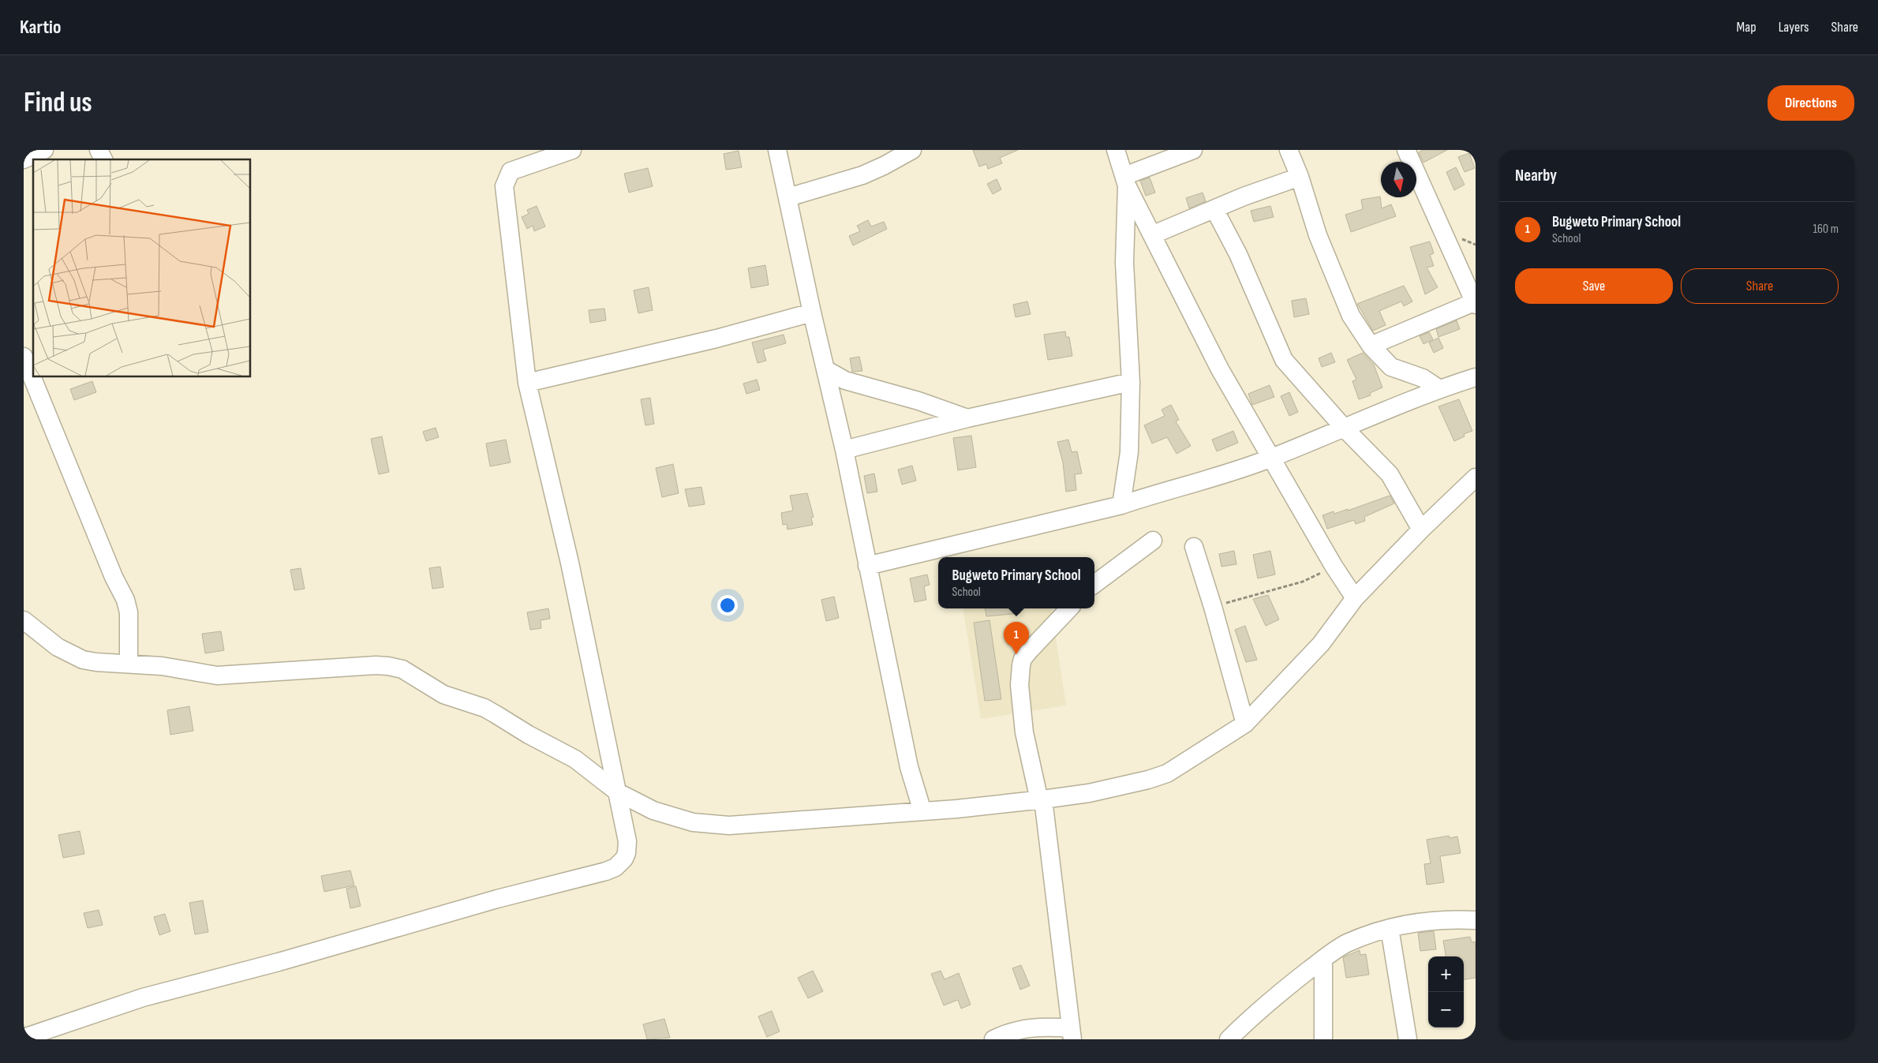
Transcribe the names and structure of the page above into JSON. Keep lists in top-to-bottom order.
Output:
{
  "north": "bottom",
  "page": {
    "header": "Kartio",
    "nav": ["Map", "Layers", "Share"],
    "buttons": [
      "Directions",
      ["Save", "Share"]
    ],
    "title": "Find us",
    "heading": "Nearby",
    "list": [
      {
        "mark": "1",
        "name": "Bugweto Primary School",
        "note": "School",
        "value": "160 m"
      }
    ],
    "popup": ["Bugweto Primary School", "School"],
    "pins": "1",
    "map_buttons": ["+", "−"]
  }
}
